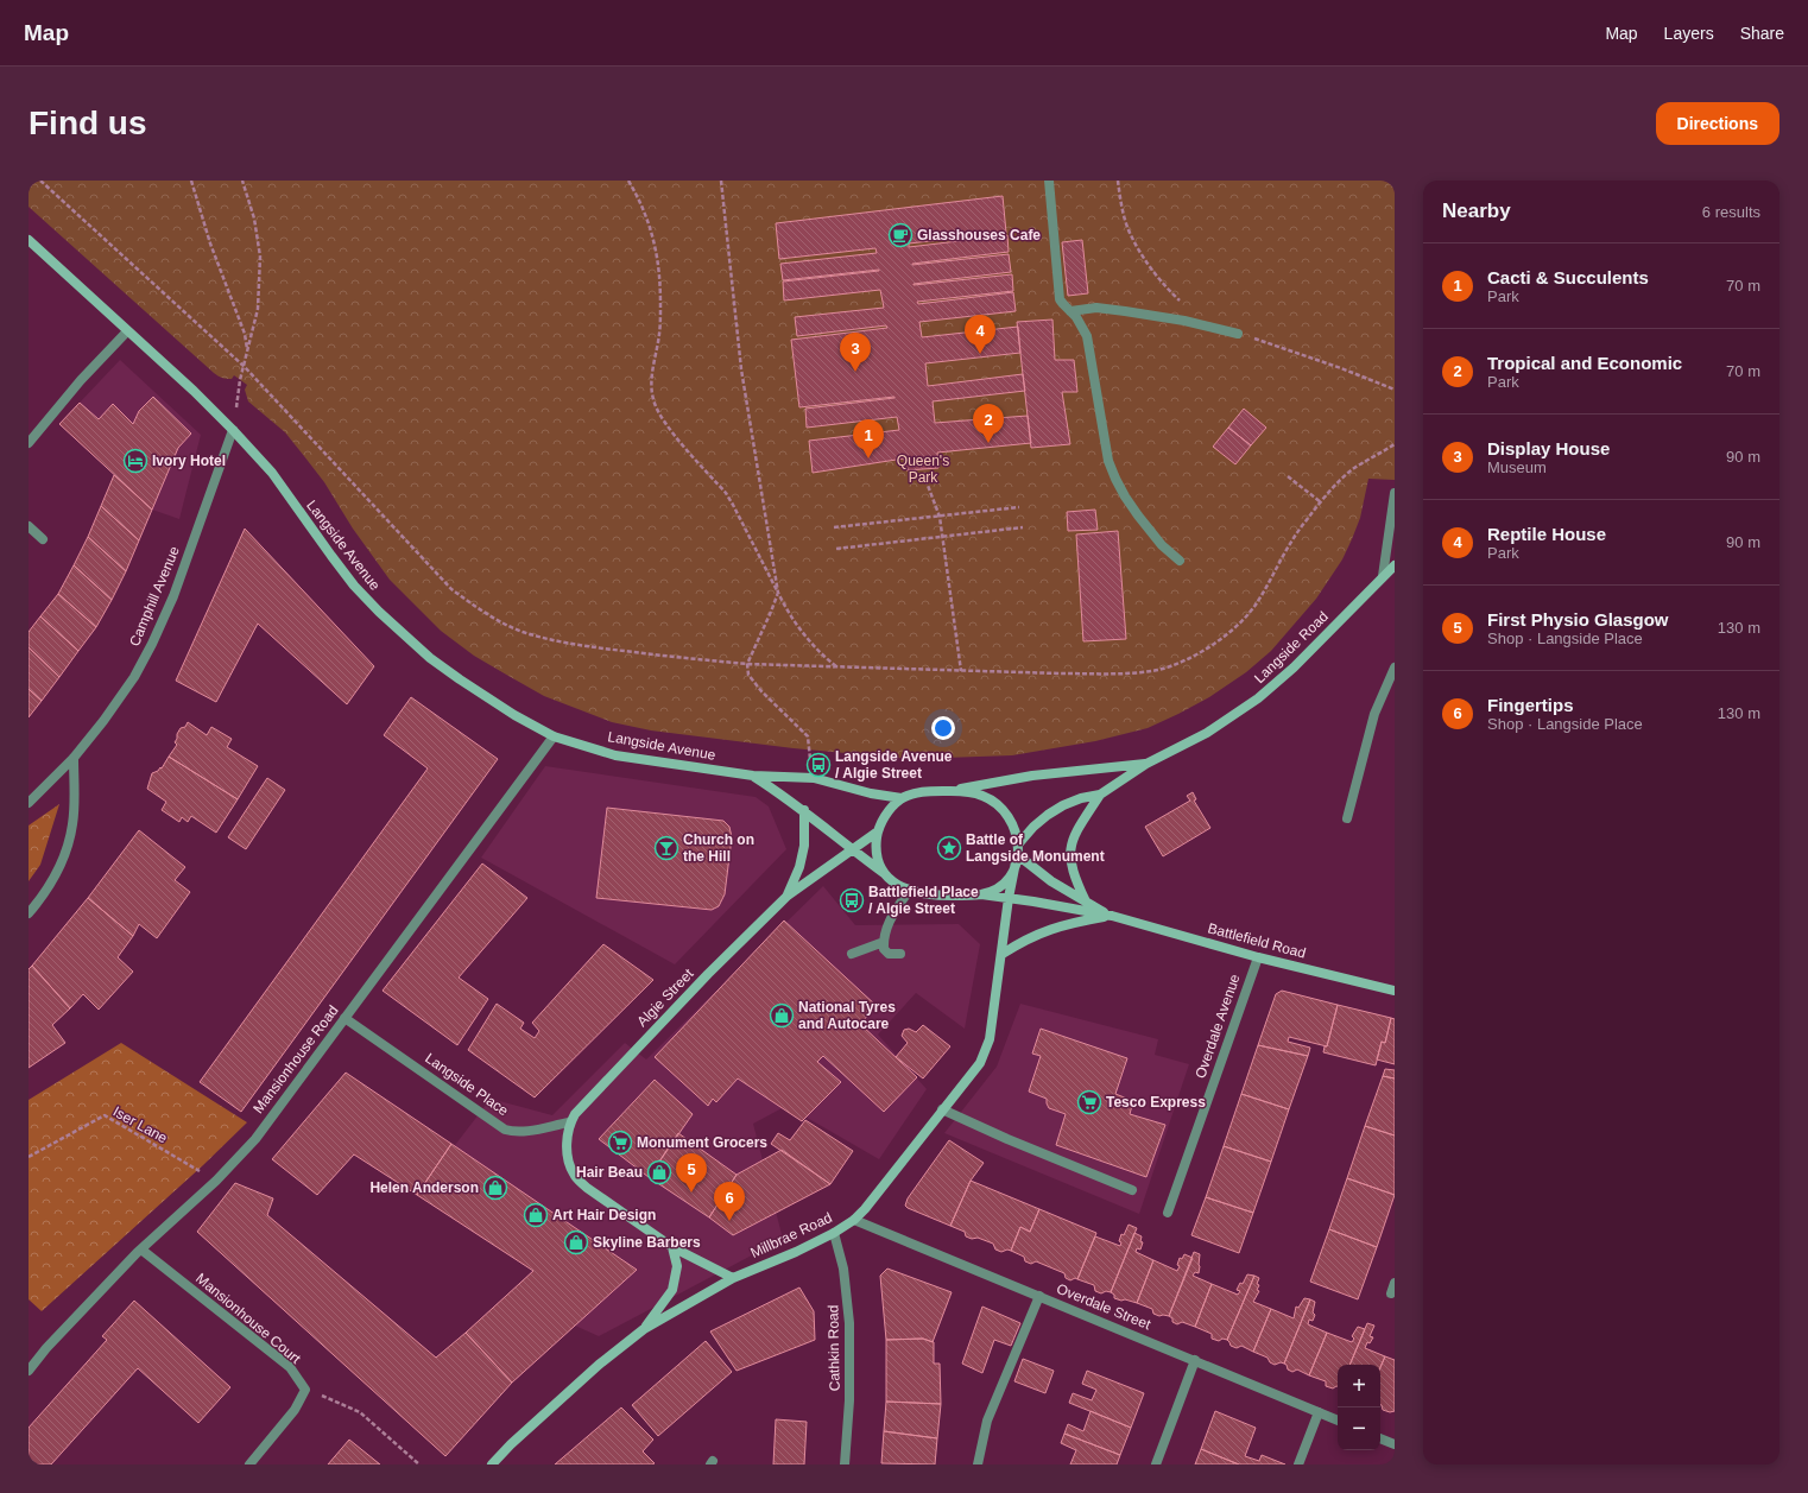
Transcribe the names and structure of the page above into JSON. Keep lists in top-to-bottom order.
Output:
{
  "streets": {
    "street": [
      "Langside Avenue",
      "Camphill Avenue",
      "Langside Road",
      "Battlefield Road",
      "Algie Street",
      "Overdale Avenue",
      "Mansionhouse Road",
      "Langside Place",
      "Millbrae Road",
      "Overdale Street",
      "Mansionhouse Court",
      "Cathkin Road"
    ],
    "path": ["Iser Lane"]
  },
  "crossings": [
    ["Langside Avenue", "Camphill Avenue"],
    ["Langside Avenue", "Langside Road"],
    ["Langside Avenue", "Battlefield Road"],
    ["Langside Avenue", "Algie Street"],
    ["Langside Avenue", "Mansionhouse Road"],
    ["Langside Avenue", "Millbrae Road"],
    ["Langside Road", "Battlefield Road"],
    ["Langside Road", "Algie Street"],
    ["Langside Road", "Millbrae Road"],
    ["Battlefield Road", "Algie Street"],
    ["Battlefield Road", "Overdale Avenue"],
    ["Battlefield Road", "Millbrae Road"],
    ["Algie Street", "Langside Place"],
    ["Algie Street", "Millbrae Road"],
    ["Mansionhouse Road", "Langside Place"],
    ["Mansionhouse Road", "Iser Lane"],
    ["Mansionhouse Road", "Mansionhouse Court"],
    ["Millbrae Road", "Overdale Street"],
    ["Millbrae Road", "Cathkin Road"]
  ],
  "parks": ["Queen's Park"],
  "places": {
    "cafe": ["Glasshouses Cafe"],
    "hotel": ["Ivory Hotel"],
    "bus stop": ["Langside Avenue / Algie Street", "Battlefield Place / Algie Street"],
    "bar": ["Church on the Hill"],
    "place": ["Battle of Langside Monument"],
    "shop": [
      "National Tyres and Autocare",
      "Hair Beau",
      "Helen Anderson",
      "Art Hair Design",
      "Skyline Barbers"
    ],
    "supermarket": ["Tesco Express", "Monument Grocers"]
  },
  "page": {
    "header": "Map",
    "nav": ["Map", "Layers", "Share"],
    "buttons": "Directions",
    "title": "Find us",
    "heading": ["Nearby", "6 results"],
    "list": [
      {
        "mark": "1",
        "name": "Cacti & Succulents",
        "note": "Park",
        "value": "70 m"
      },
      {
        "mark": "2",
        "name": "Tropical and Economic",
        "note": "Park",
        "value": "70 m"
      },
      {
        "mark": "3",
        "name": "Display House",
        "note": "Museum",
        "value": "90 m"
      },
      {
        "mark": "4",
        "name": "Reptile House",
        "note": "Park",
        "value": "90 m"
      },
      {
        "mark": "5",
        "name": "First Physio Glasgow",
        "note": "Shop · Langside Place",
        "value": "130 m"
      },
      {
        "mark": "6",
        "name": "Fingertips",
        "note": "Shop · Langside Place",
        "value": "130 m"
      }
    ],
    "pins": [
      "4",
      "3",
      "2",
      "1",
      "5",
      "6"
    ],
    "map_buttons": ["+", "−"]
  }
}
